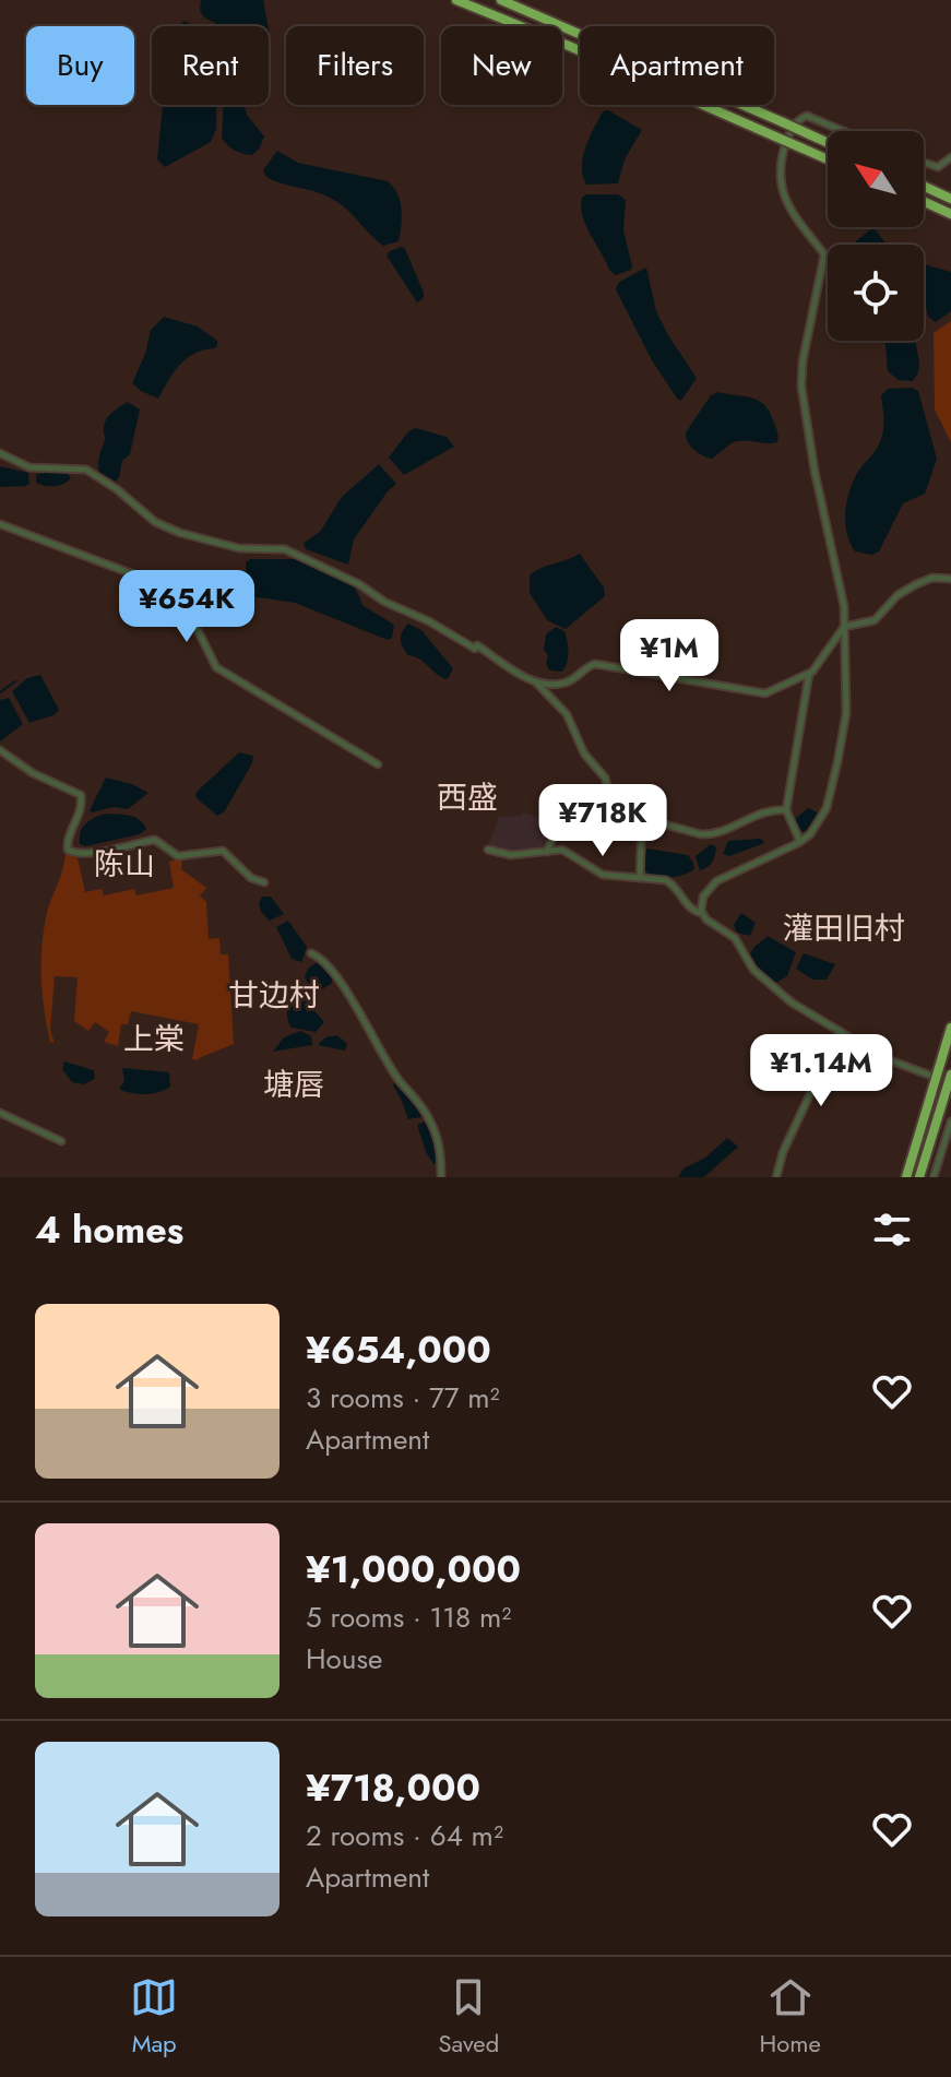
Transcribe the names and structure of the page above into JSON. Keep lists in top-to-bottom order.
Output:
{
  "districts": [
    "西盛",
    "陈山",
    "灌田旧村",
    "甘边村",
    "上棠",
    "塘唇"
  ],
  "north": "top left",
  "page": {
    "chip": [
      "Buy",
      "Rent",
      "Filters",
      "New",
      "Apartment"
    ],
    "price": [
      "¥654K",
      "¥1M",
      "¥718K",
      "¥1.14M"
    ],
    "heading": "4 homes",
    "list": [
      {
        "name": "¥654,000",
        "note": "3 rooms · 77 m² · Apartment"
      },
      {
        "name": "¥1,000,000",
        "note": "5 rooms · 118 m² · House"
      },
      {
        "name": "¥718,000",
        "note": "2 rooms · 64 m² · Apartment"
      }
    ],
    "tabs": ["Map", "Saved", "Home"]
  }
}
